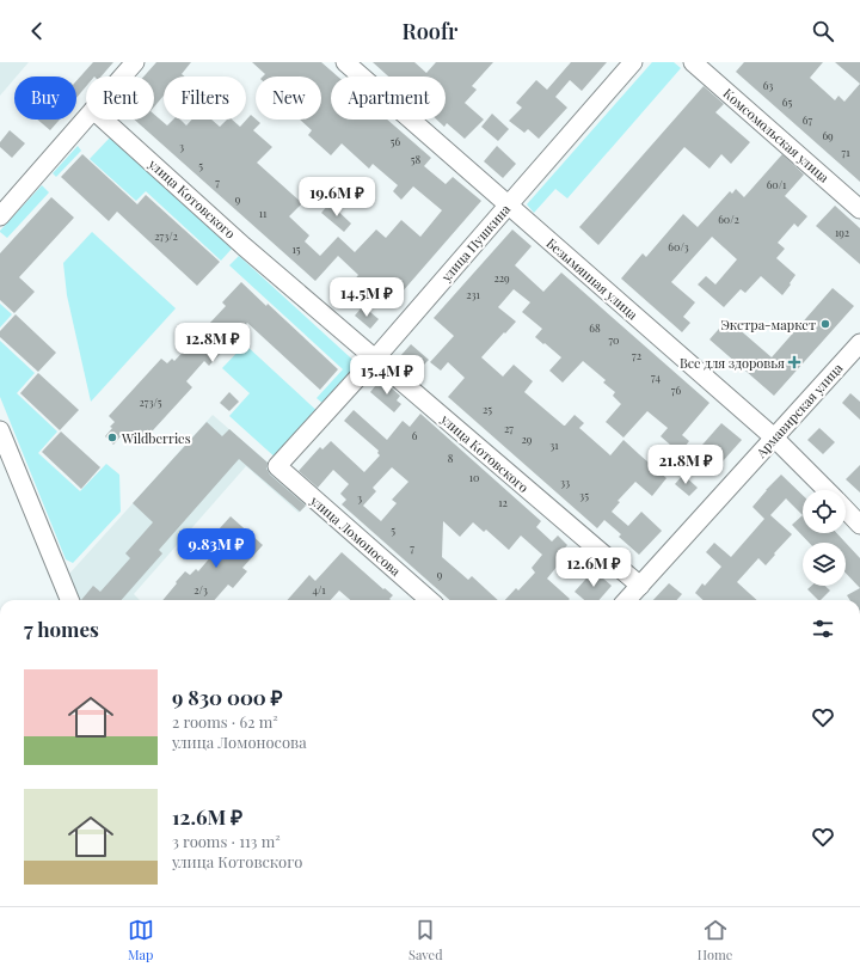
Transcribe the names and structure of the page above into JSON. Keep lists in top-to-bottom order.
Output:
{
  "streets": {
    "street": [
      "Комсомольская улица",
      "улица Котовского",
      "улица Пушкина",
      "Безымянная улица",
      "Армавирская улица",
      "улица Ломоносова"
    ]
  },
  "crossings": [
    ["улица Котовского", "улица Пушкина"],
    ["улица Котовского", "Армавирская улица"],
    ["улица Пушкина", "Безымянная улица"],
    ["улица Пушкина", "улица Ломоносова"],
    ["Безымянная улица", "Армавирская улица"]
  ],
  "places": {
    "other": ["Экстра-маркет", "Wildberries"],
    "health": ["Все для здоровья"]
  },
  "house_numbers": [
    "63",
    "65",
    "67",
    "69",
    "56",
    "3",
    "71",
    "58",
    "5",
    "7",
    "60/1",
    "9",
    "11",
    "60/2",
    "192",
    "273/2",
    "60/3",
    "15",
    "229",
    "231",
    "68",
    "70",
    "72",
    "74",
    "76",
    "273/5",
    "25",
    "27",
    "6",
    "29",
    "31",
    "8",
    "10",
    "33",
    "35",
    "3",
    "12",
    "5",
    "7",
    "9",
    "2/3",
    "4/1"
  ],
  "page": {
    "header": "Roofr",
    "chip": [
      "Buy",
      "Rent",
      "Filters",
      "New",
      "Apartment"
    ],
    "price": [
      "19.6M ₽",
      "14.5M ₽",
      "12.8M ₽",
      "15.4M ₽",
      "21.8M ₽",
      "9.83M ₽",
      "12.6M ₽"
    ],
    "heading": "7 homes",
    "list": [
      {
        "name": "9 830 000 ₽",
        "note": "2 rooms · 62 m² · улица Ломоносова"
      },
      {
        "name": "12.6M ₽",
        "note": "3 rooms · 113 m² · улица Котовского"
      }
    ],
    "tabs": ["Map", "Saved", "Home"]
  }
}
